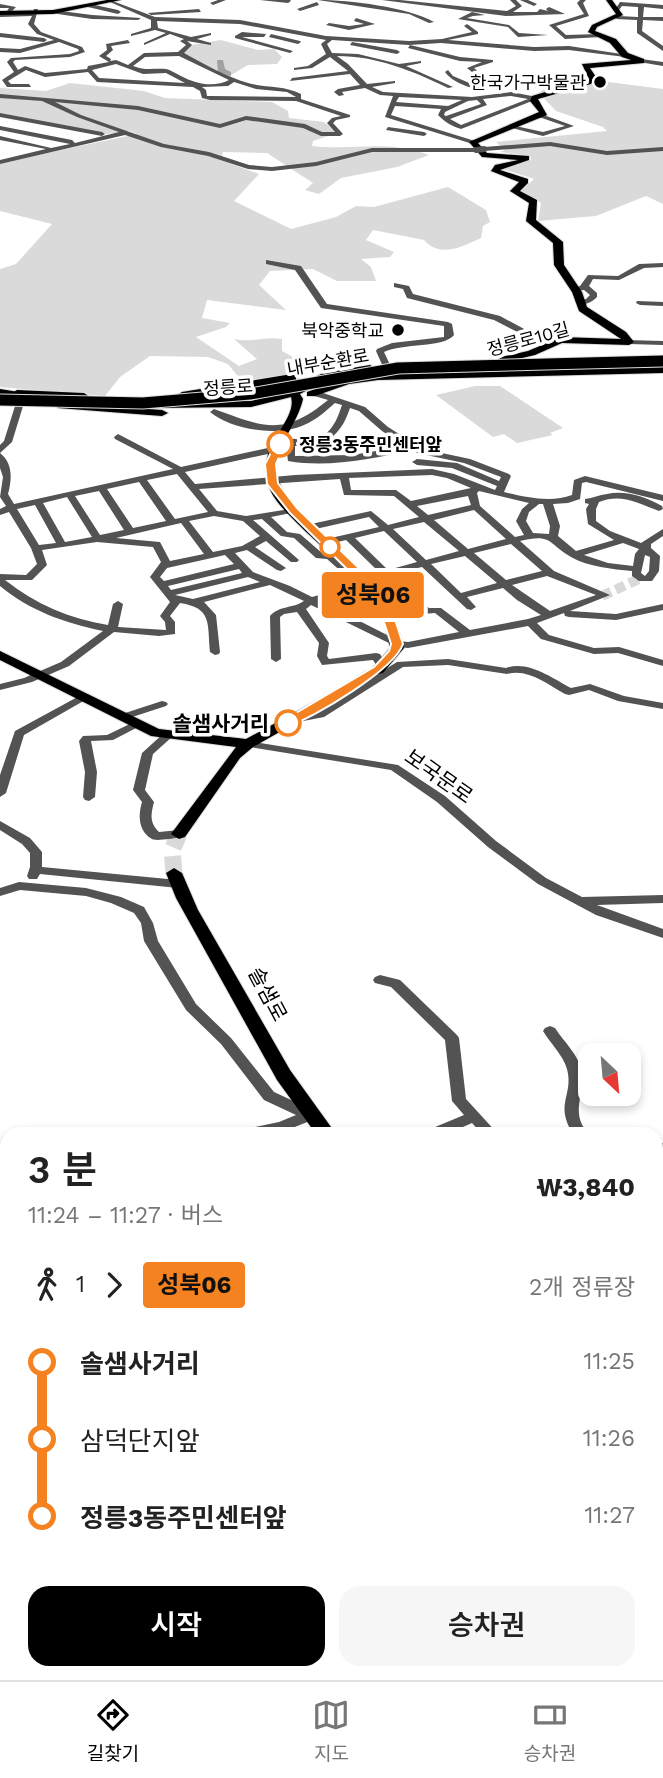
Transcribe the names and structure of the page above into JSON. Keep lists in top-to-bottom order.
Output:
{
  "streets": {
    "highway": ["내부순환로"],
    "main road": [
      "정릉로10길",
      "정릉로",
      "보국문로",
      "솔샘로"
    ]
  },
  "crossings": [
    ["정릉로10길", "내부순환로"],
    ["정릉로10길", "정릉로"],
    ["내부순환로", "정릉로"]
  ],
  "places": [
    "한국가구박물관",
    "북악중학교",
    "정릉3동주민센터앞",
    "솔샘사거리"
  ],
  "lines": ["bus line 성북06"],
  "north": "bottom right",
  "page": {
    "on_map": "성북06",
    "heading": ["3 분", "11:24 – 11:27 · 버스", "₩3,840"],
    "legs": ["1", "성북06", "2개 정류장"],
    "list": [
      {
        "name": "솔샘사거리",
        "value": "11:25"
      },
      {
        "name": "삼덕단지앞",
        "value": "11:26"
      },
      {
        "name": "정릉3동주민센터앞",
        "value": "11:27"
      }
    ],
    "buttons": ["시작", "승차권"],
    "tabs": ["길찾기", "지도", "승차권"]
  }
}
